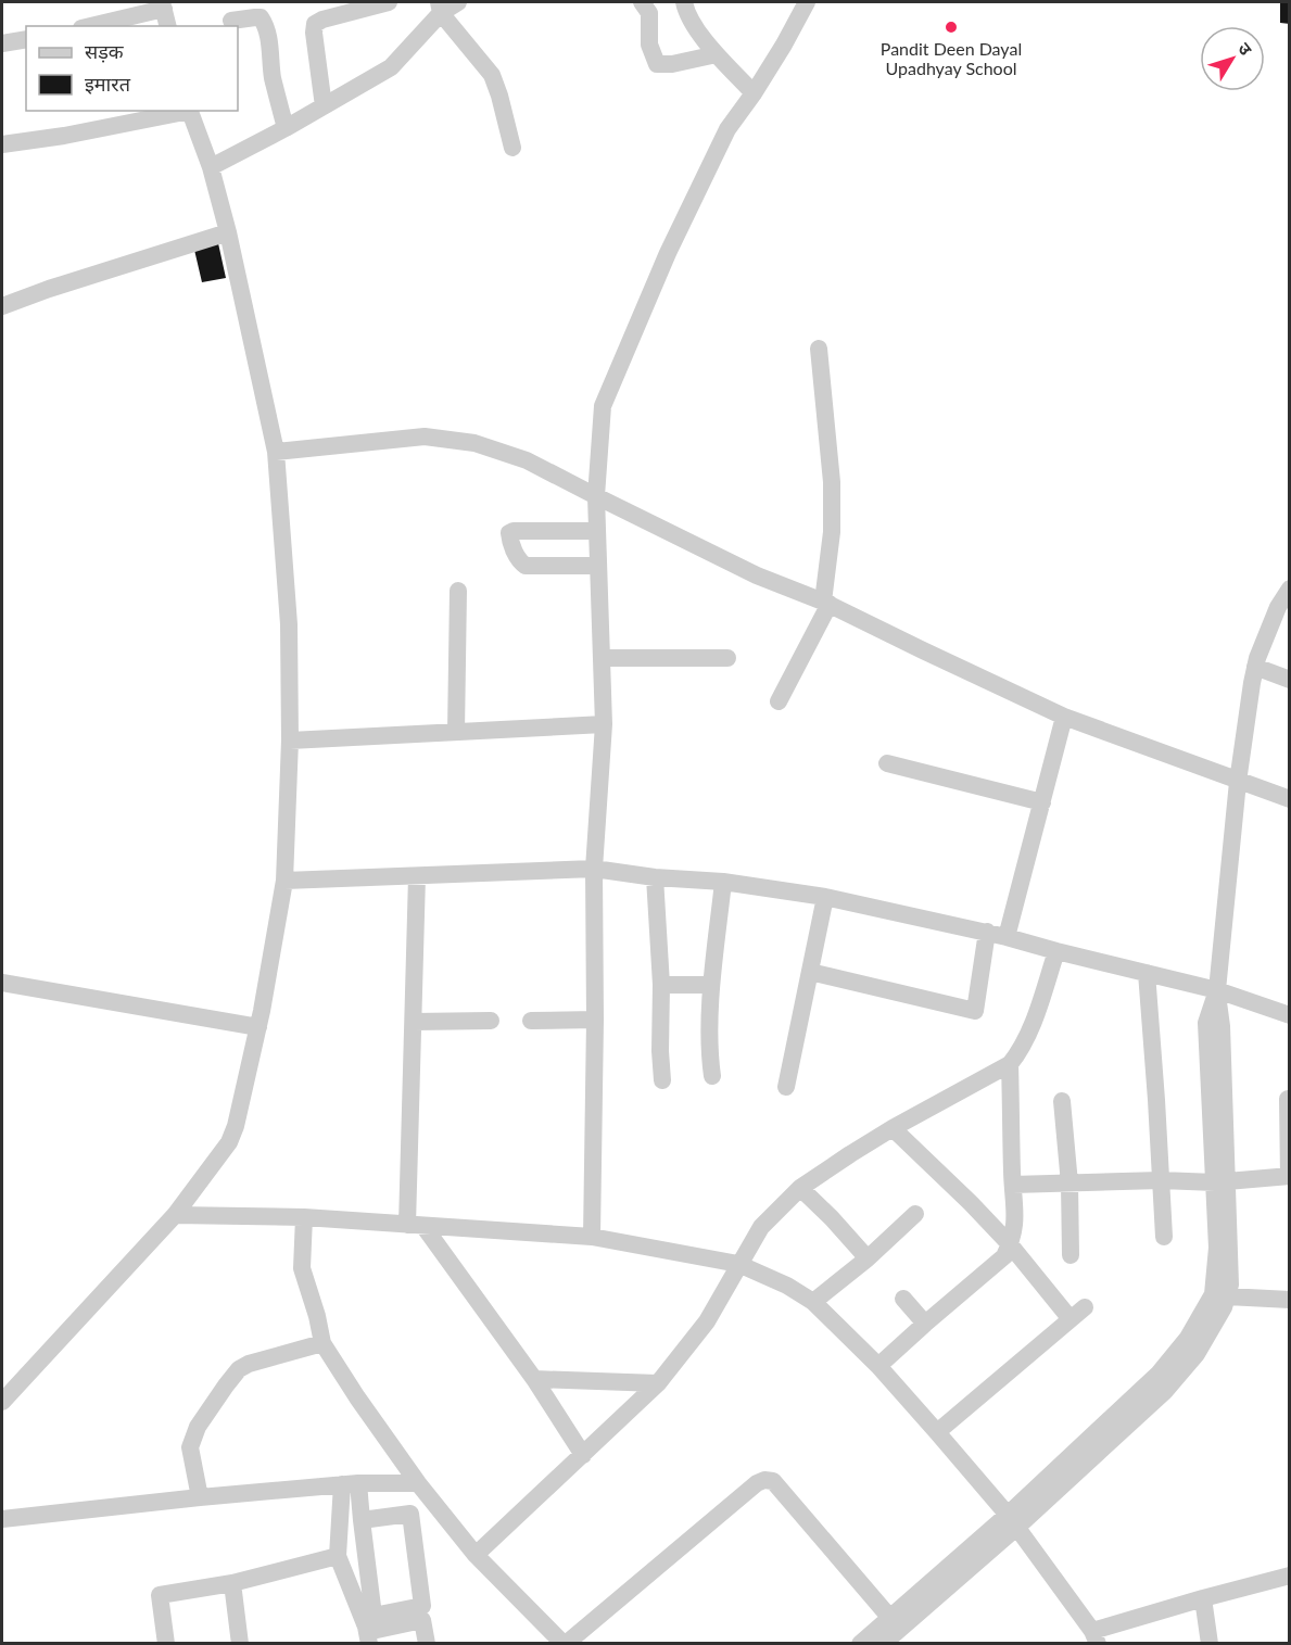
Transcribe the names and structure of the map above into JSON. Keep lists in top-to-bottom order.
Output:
{
  "places": ["Pandit Deen Dayal Upadhyay School"],
  "legend": ["सड़क", "इमारत"],
  "north": "top right"
}
